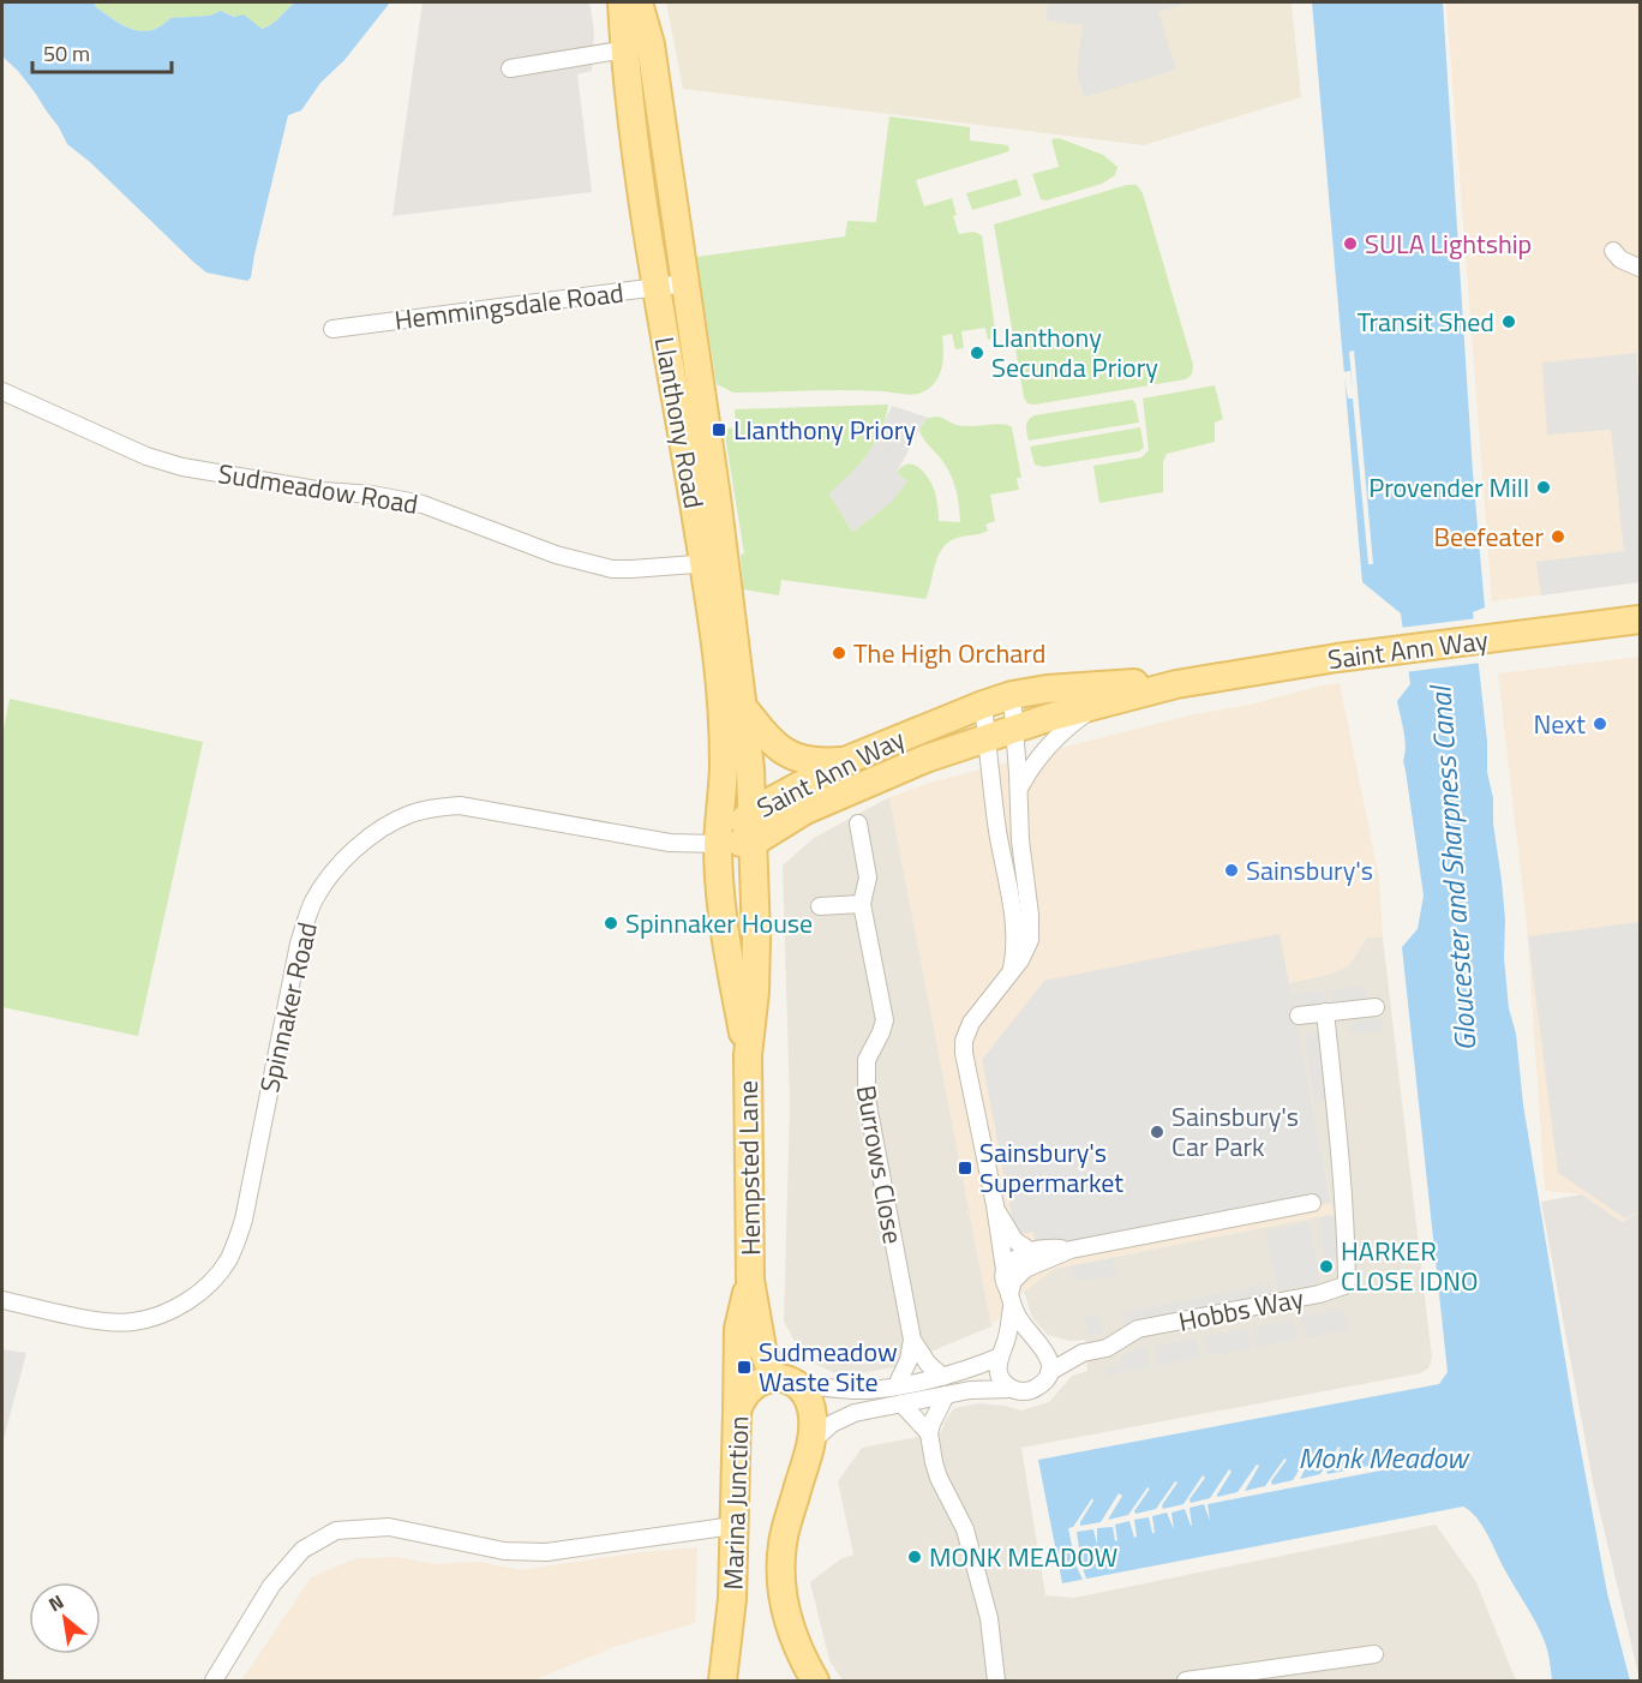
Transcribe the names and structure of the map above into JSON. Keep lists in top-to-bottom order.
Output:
{
  "streets": {
    "main road": [
      "Llanthony Road",
      "Saint Ann Way",
      "Hempsted Lane",
      "Marina Junction"
    ],
    "street": [
      "Hemmingsdale Road",
      "Sudmeadow Road",
      "Spinnaker Road",
      "Burrows Close",
      "Hobbs Way"
    ]
  },
  "crossings": [
    ["Hemmingsdale Road", "Llanthony Road"],
    ["Llanthony Road", "Sudmeadow Road"],
    ["Llanthony Road", "Saint Ann Way"],
    ["Llanthony Road", "Spinnaker Road"],
    ["Llanthony Road", "Hempsted Lane"],
    ["Saint Ann Way", "Spinnaker Road"],
    ["Saint Ann Way", "Hempsted Lane"],
    ["Spinnaker Road", "Hempsted Lane"],
    ["Hempsted Lane", "Marina Junction"]
  ],
  "water": ["Gloucester and Sharpness Canal", "Monk Meadow"],
  "places": {
    "other": [
      "SULA Lightship",
      "Transit Shed",
      "Llanthony Secunda Priory",
      "Provender Mill",
      "Beefeater",
      "The High Orchard",
      "Next",
      "Sainsbury's",
      "Spinnaker House",
      "Sainsbury's Car Park",
      "HARKER CLOSE IDNO",
      "MONK MEADOW"
    ],
    "transit": ["Llanthony Priory", "Sainsbury's Supermarket", "Sudmeadow Waste Site"]
  },
  "scale_bar": "50 m",
  "north": "top left"
}
